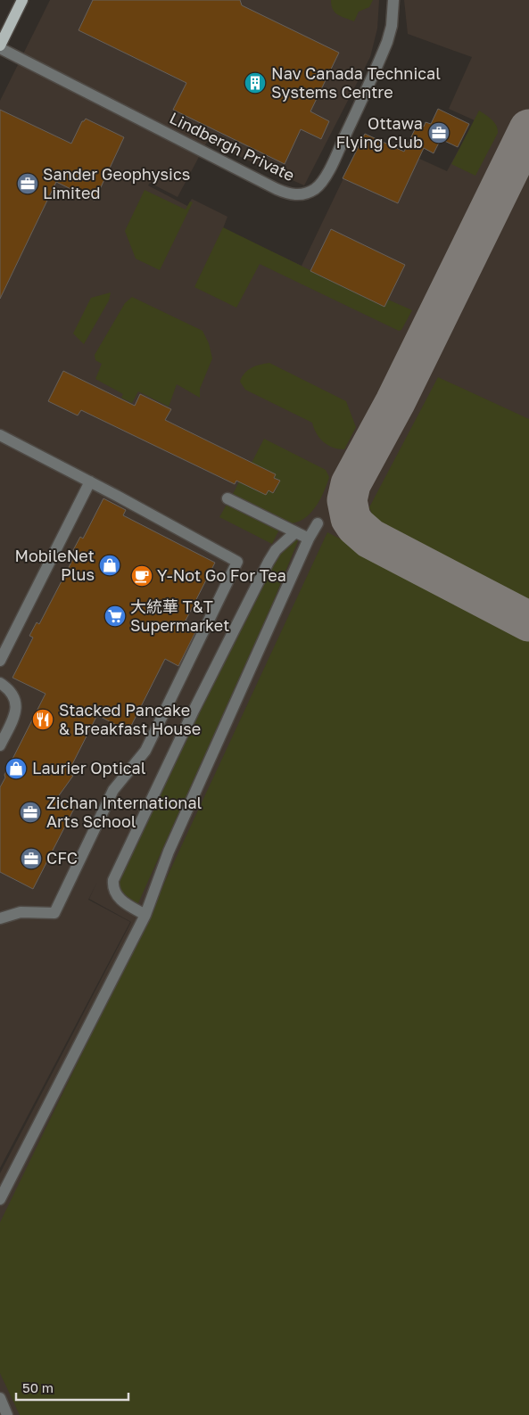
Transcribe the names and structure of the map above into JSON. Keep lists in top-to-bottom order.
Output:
{
  "streets": {
    "street": ["Lindbergh Private"]
  },
  "places": {
    "building": ["Nav Canada Technical Systems Centre"],
    "office": [
      "Ottawa Flying Club",
      "Sander Geophysics Limited",
      "Zichan International Arts School",
      "CFC"
    ],
    "shop": ["MobileNet Plus", "Laurier Optical"],
    "cafe": ["Y-Not Go For Tea"],
    "supermarket": ["大統華 T&T Supermarket"],
    "restaurant": ["Stacked Pancake & Breakfast House"]
  },
  "scale_bar": "50 m"
}
